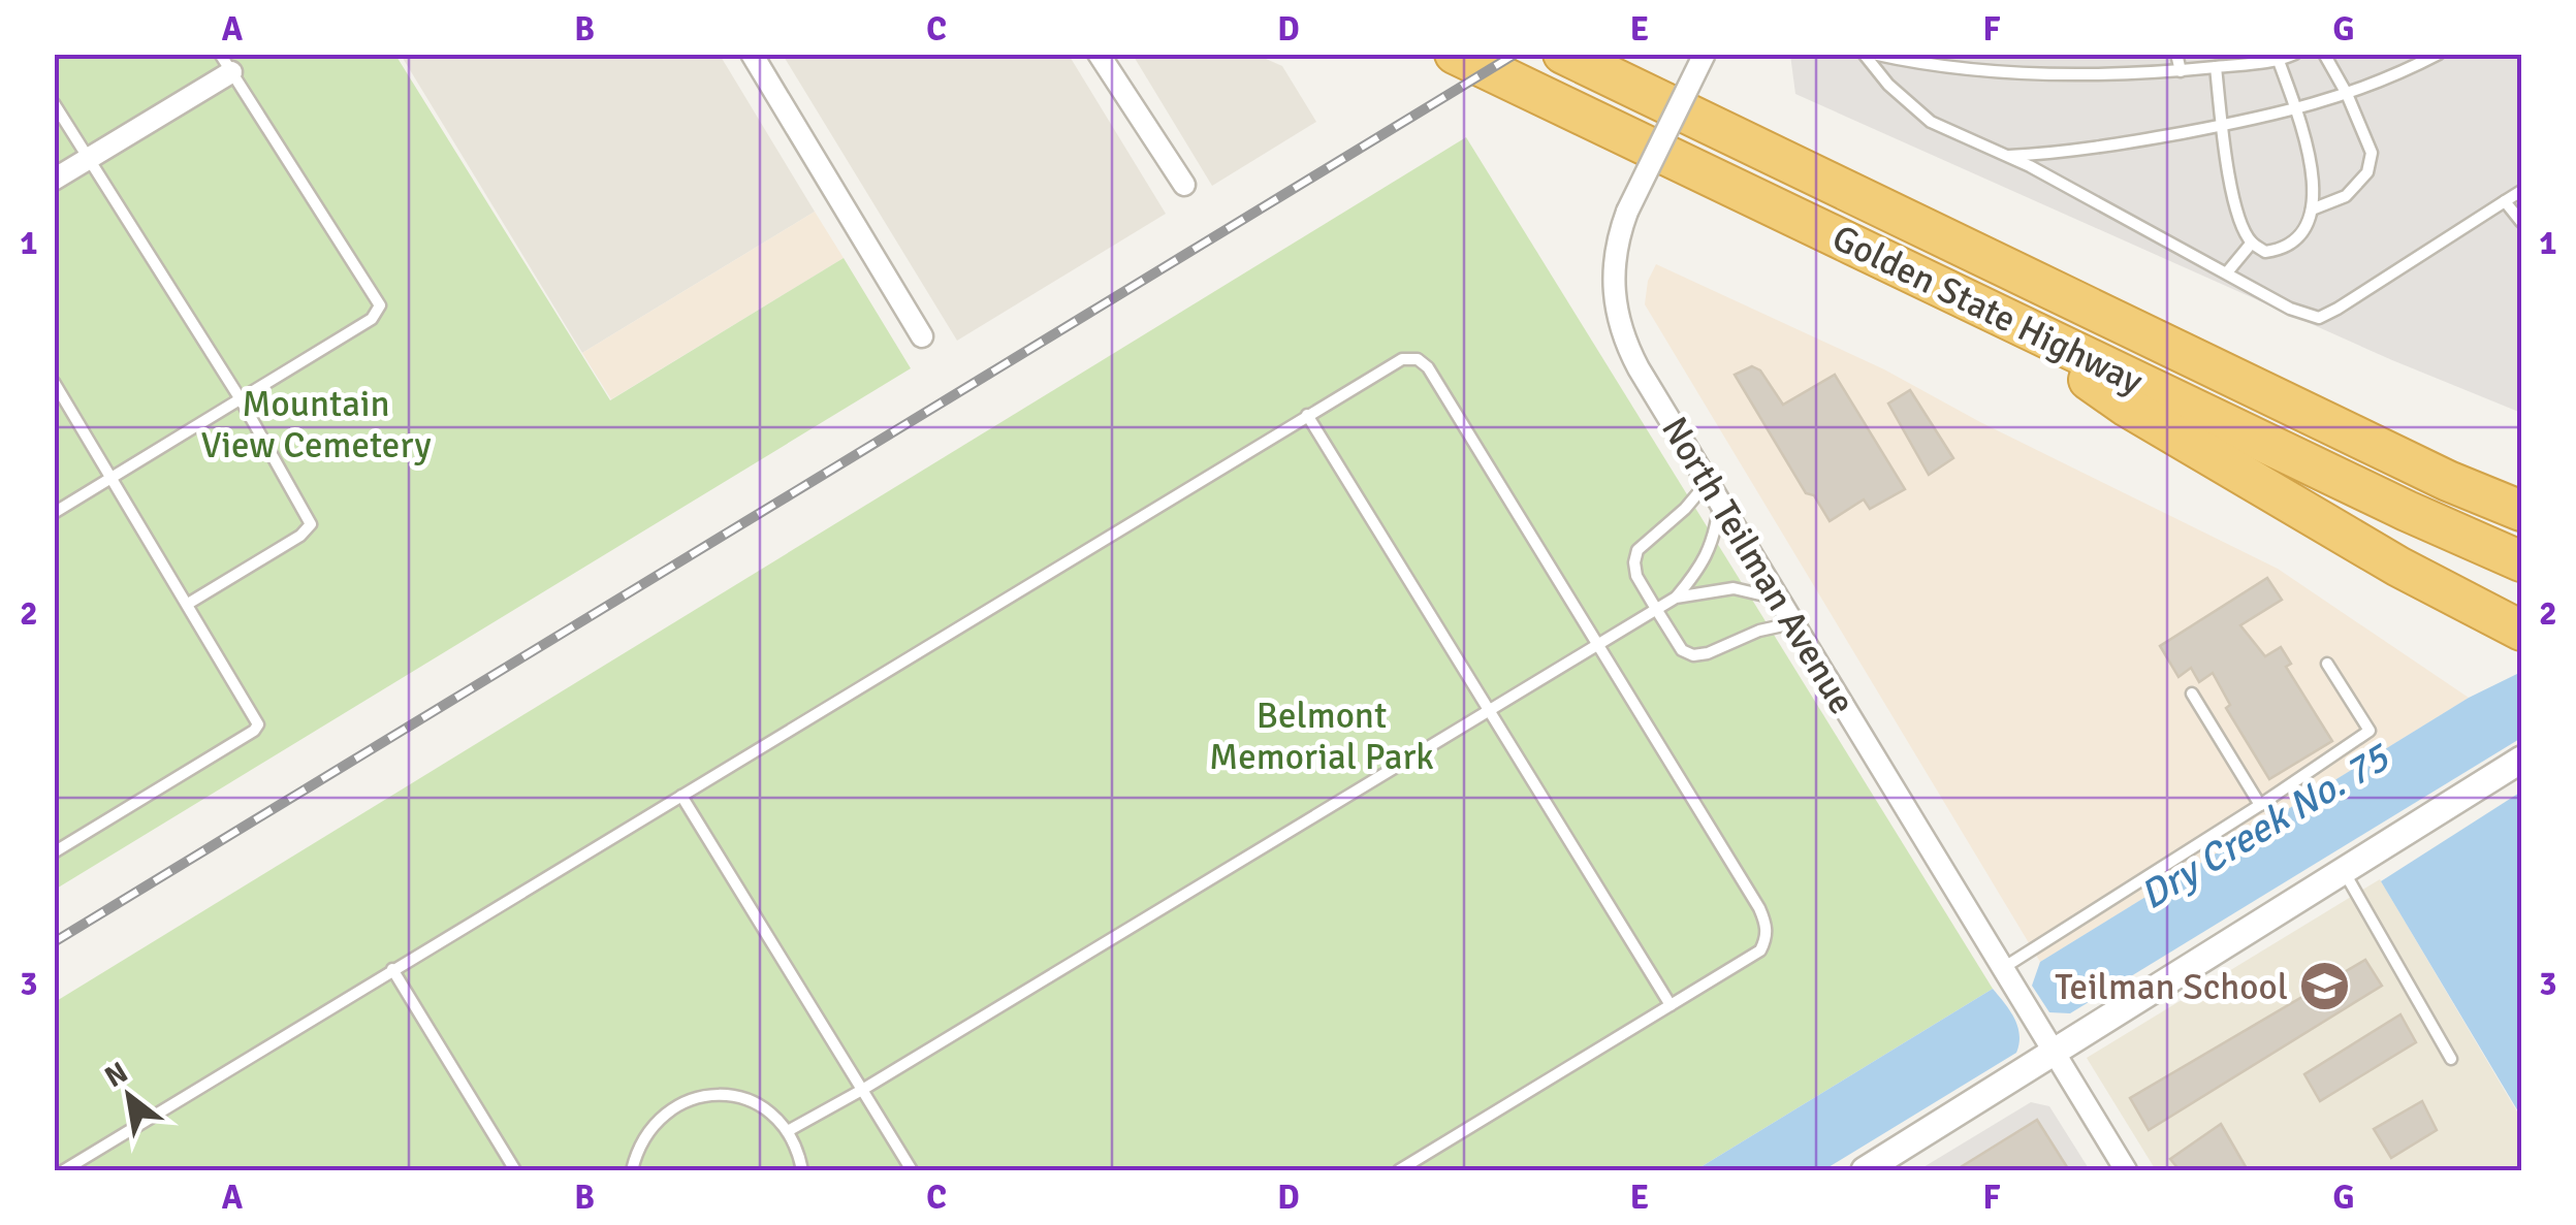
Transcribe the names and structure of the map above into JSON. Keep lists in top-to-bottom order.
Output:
{
  "streets": {
    "highway": ["Golden State Highway"],
    "street": ["North Teilman Avenue"]
  },
  "water": ["Dry Creek No. 75"],
  "parks": ["Mountain View Cemetery", "Belmont Memorial Park"],
  "places": {
    "school or university": ["Teilman School"]
  },
  "north": "top left",
  "grid": {
    "columns": [
      "A",
      "B",
      "C",
      "D",
      "E",
      "F",
      "G"
    ],
    "rows": ["1", "2", "3"]
  }
}
